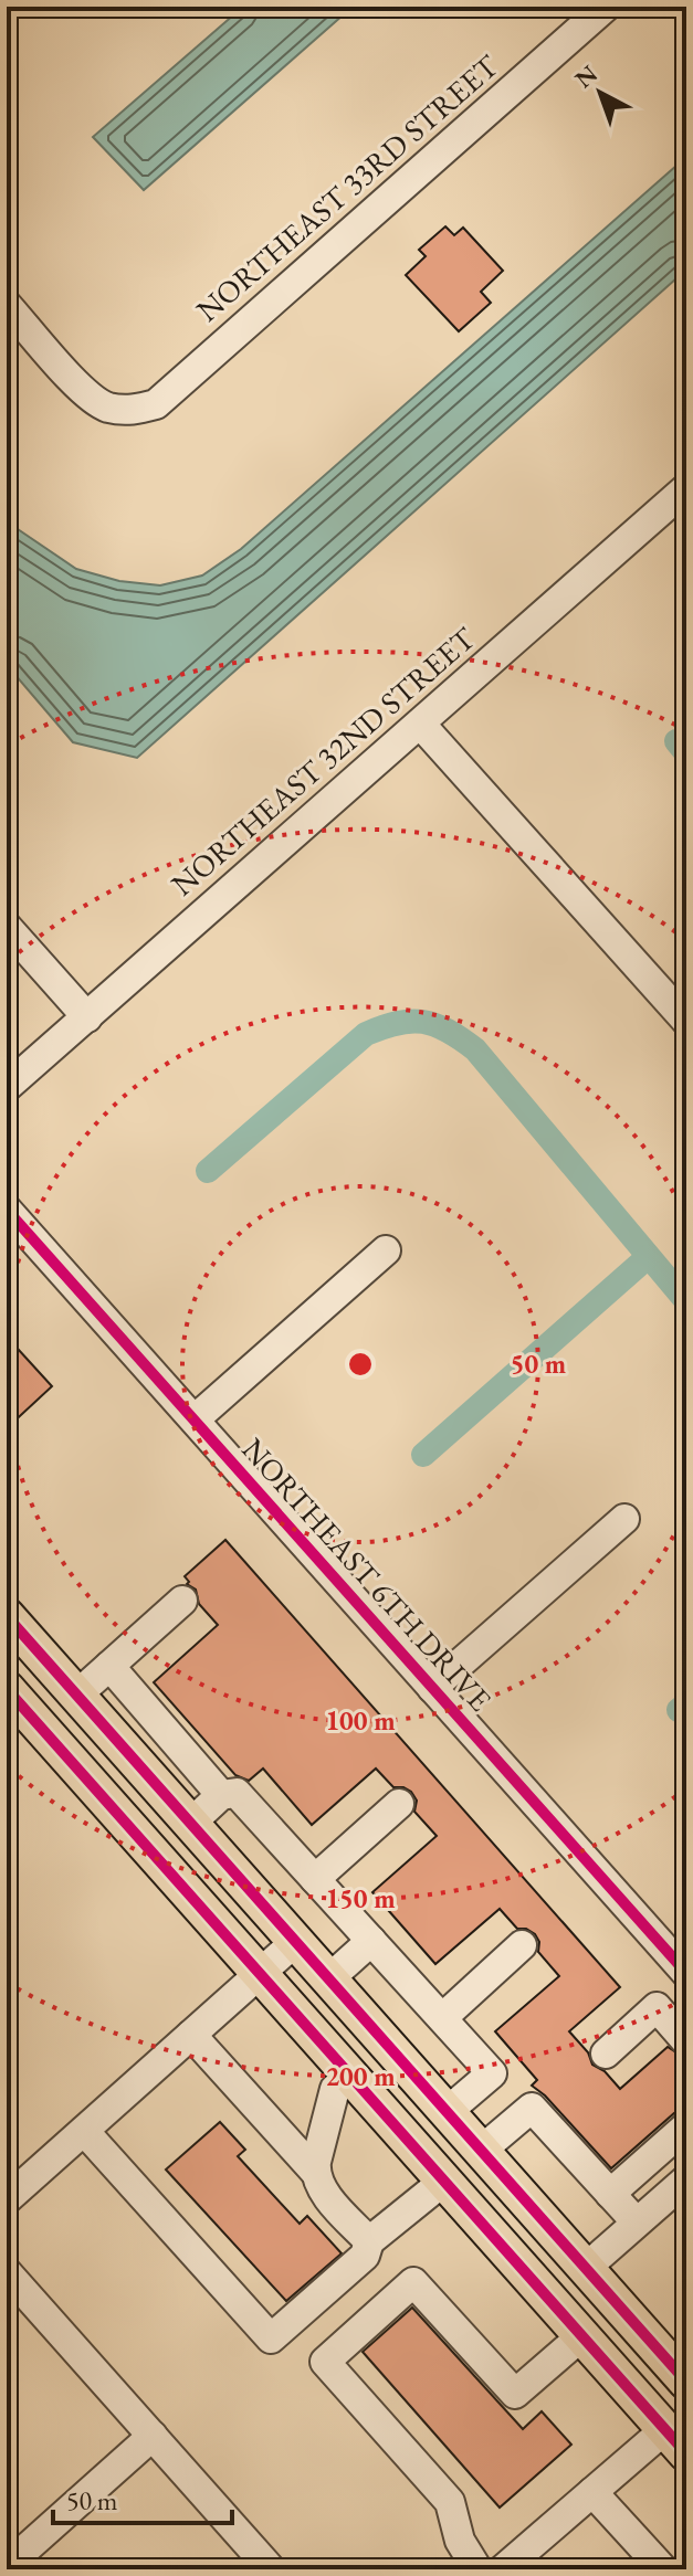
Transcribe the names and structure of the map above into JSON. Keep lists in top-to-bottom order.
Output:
{
  "streets": {
    "street": ["NORTHEAST 33RD STREET", "NORTHEAST 32ND STREET", "NORTHEAST 6TH DRIVE"]
  },
  "scale_bar": "50 m",
  "north": "top left",
  "rings": [
    "50 m",
    "100 m",
    "150 m",
    "200 m"
  ]
}
